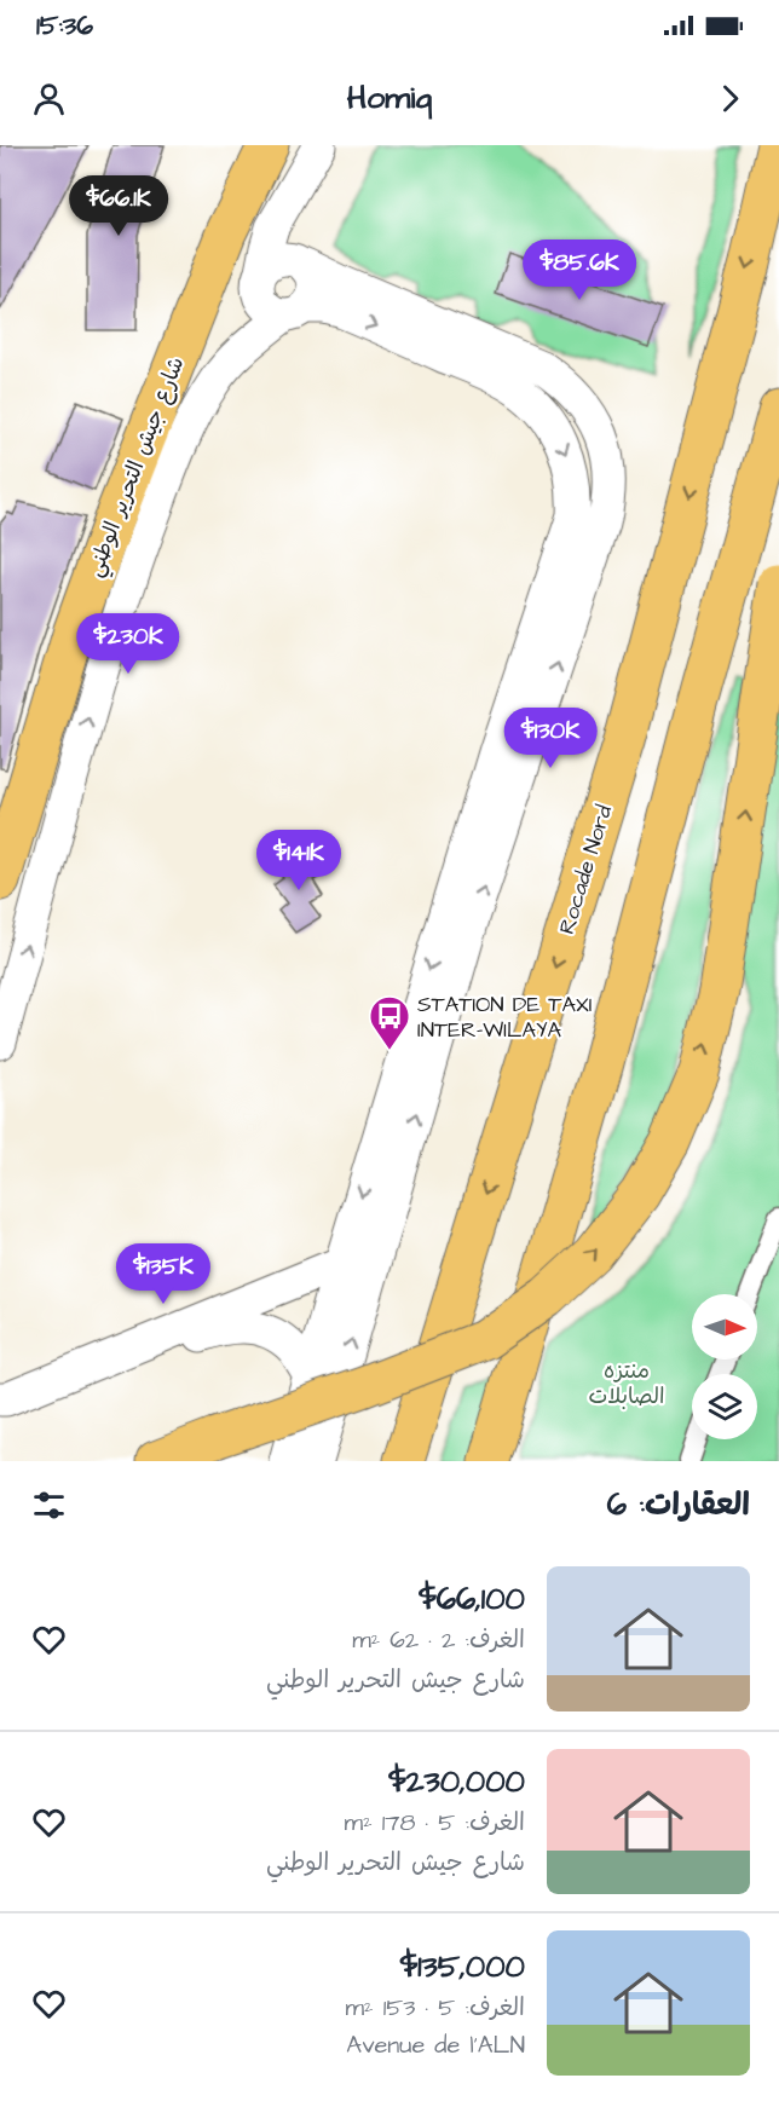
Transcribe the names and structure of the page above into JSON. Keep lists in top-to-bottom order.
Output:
{
  "streets": {
    "highway": ["شارع جيش التحرير الوطني", "Rocade Nord"]
  },
  "parks": ["منتزه الصابلات"],
  "places": {
    "bus stop": ["STATION DE TAXI INTER-WILAYA"]
  },
  "north": "right",
  "page": {
    "status": "15:36",
    "header": "Homiq",
    "price": [
      "$66.1K",
      "$85.6K",
      "$230K",
      "$130K",
      "$141K",
      "$135K"
    ],
    "heading": "العقارات: 6",
    "list": [
      {
        "name": "$66,100",
        "note": "الغرف: 2 · 62 m² · شارع جيش التحرير الوطني"
      },
      {
        "name": "$230,000",
        "note": "الغرف: 5 · 178 m² · شارع جيش التحرير الوطني"
      },
      {
        "name": "$135,000",
        "note": "الغرف: 5 · 153 m² · Avenue de l'ALN"
      }
    ]
  }
}
